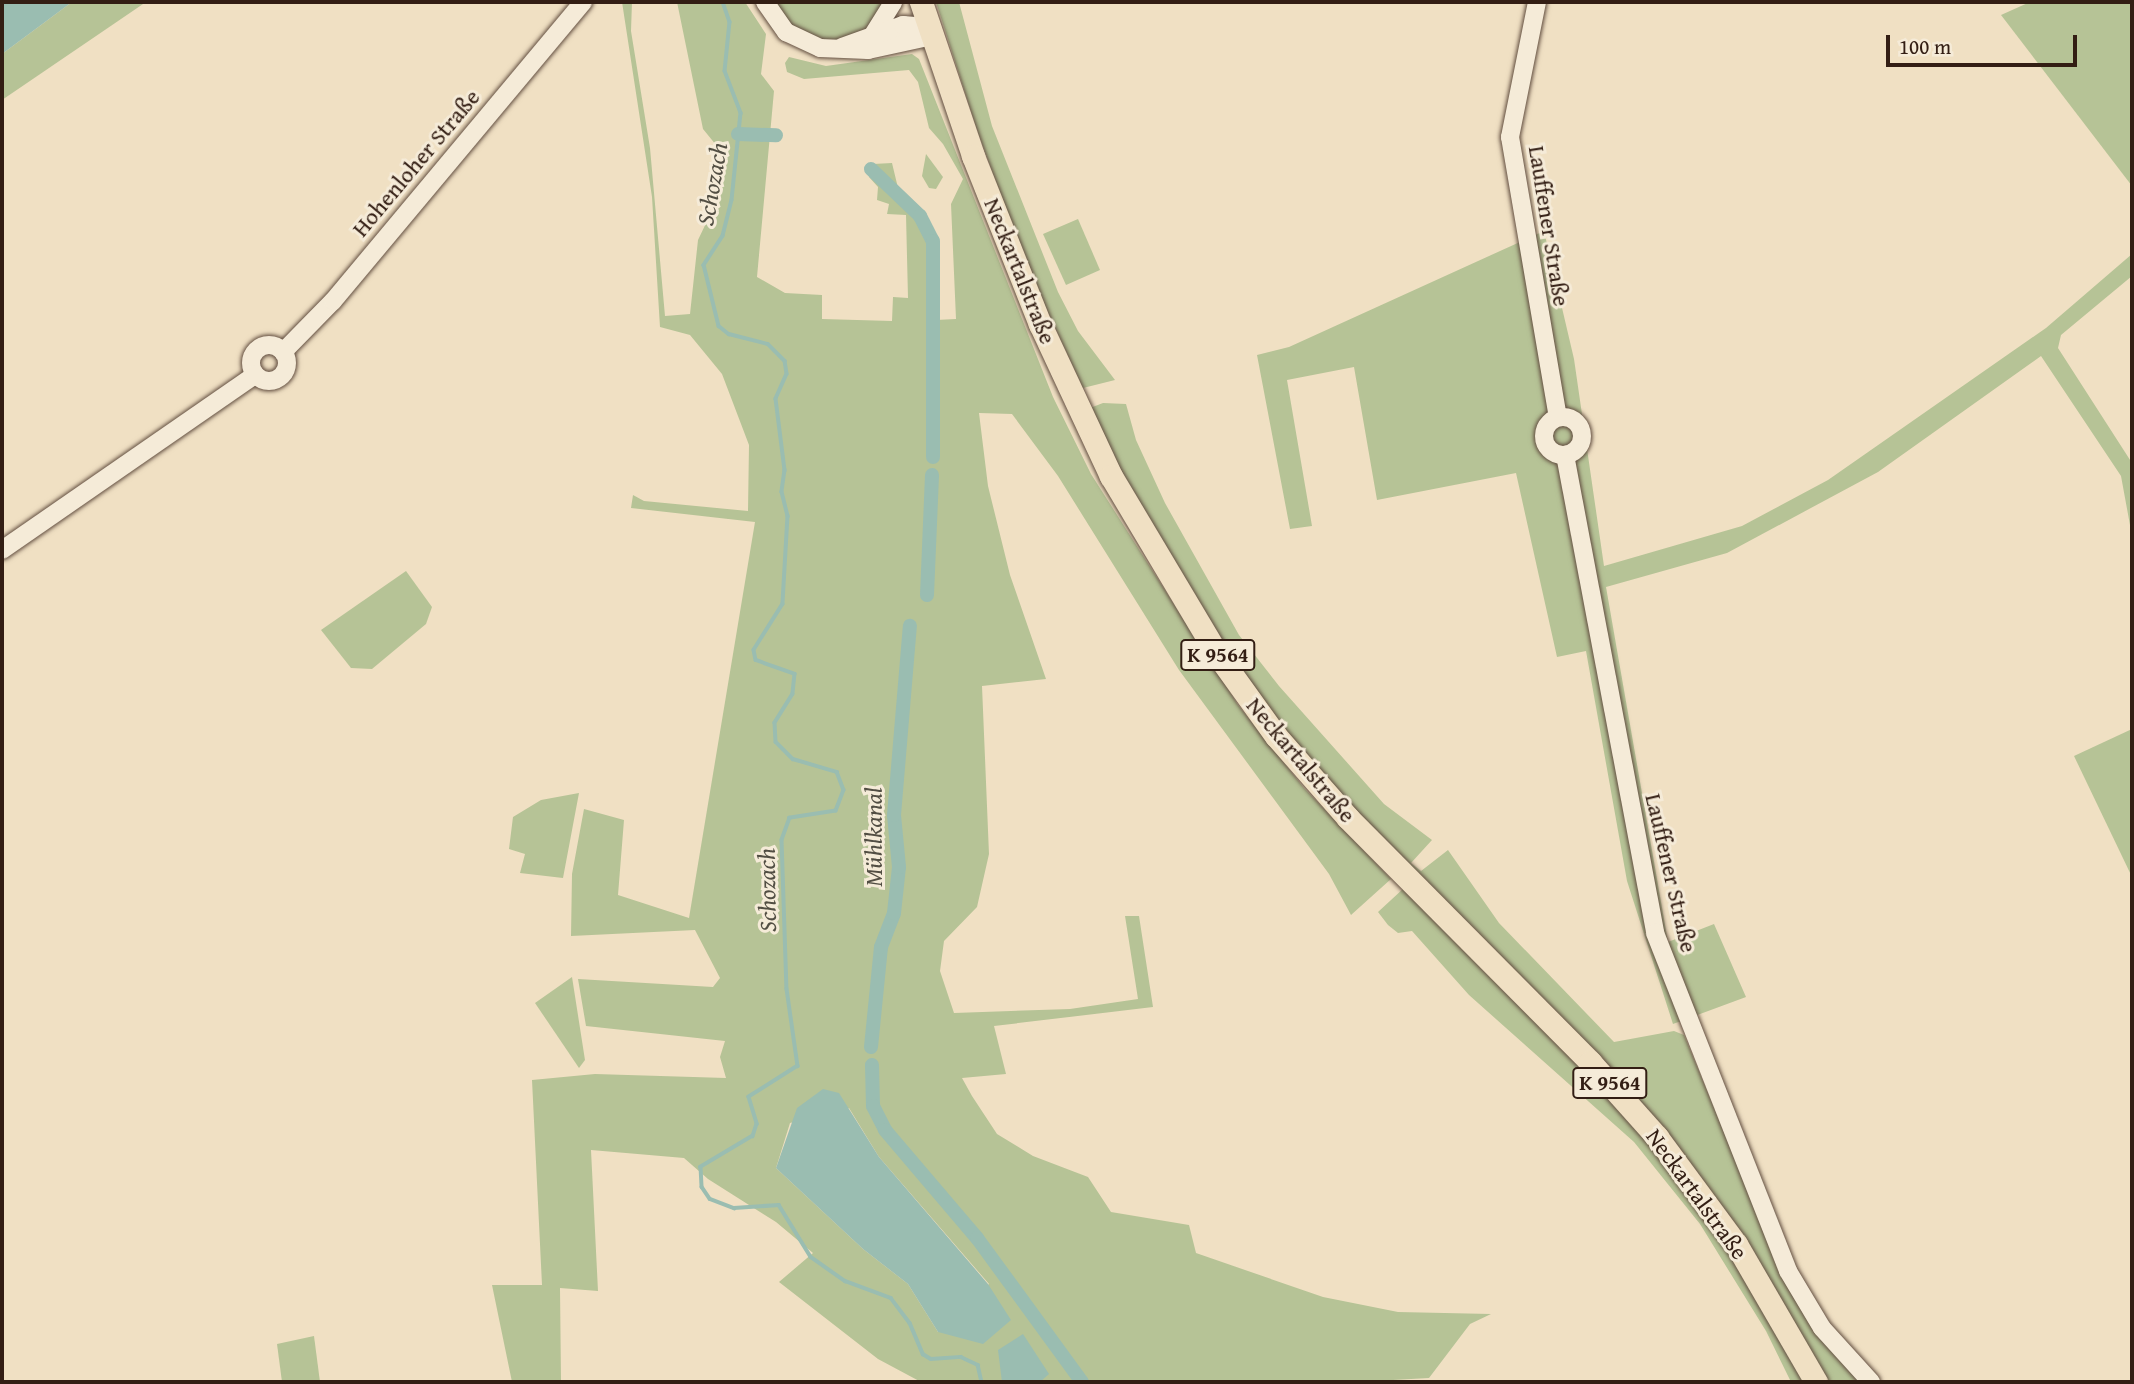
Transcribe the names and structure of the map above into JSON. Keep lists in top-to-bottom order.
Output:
{
  "streets": {
    "main road": ["Neckartalstraße", "K 9564"],
    "street": ["Hohenloher Straße", "Lauffener Straße"]
  },
  "water": ["Schozach", "Mühlkanal"],
  "scale_bar": "100 m"
}
